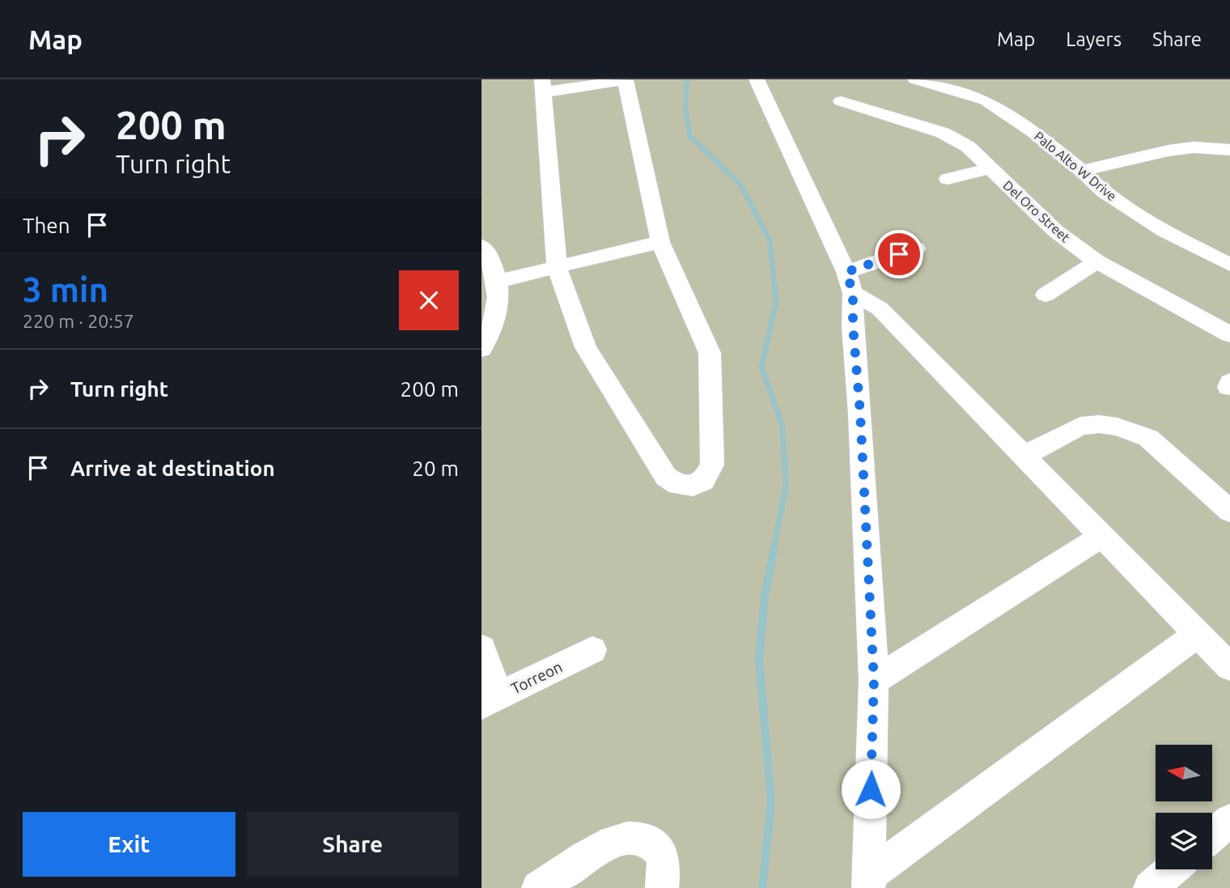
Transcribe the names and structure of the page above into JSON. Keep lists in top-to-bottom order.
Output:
{
  "streets": {
    "street": ["Palo Alto W Drive", "Del Oro Street", "Torreon"]
  },
  "north": "left",
  "page": {
    "header": "Map",
    "nav": ["Map", "Layers", "Share"],
    "turn": ["200 m", "Turn right"],
    "then": "Then",
    "heading": ["3 min", "220 m · 20:57"],
    "list": [
      {
        "name": "Turn right",
        "value": "200 m"
      },
      {
        "name": "Arrive at destination",
        "value": "20 m"
      }
    ],
    "buttons": ["Exit", "Share"]
  }
}
